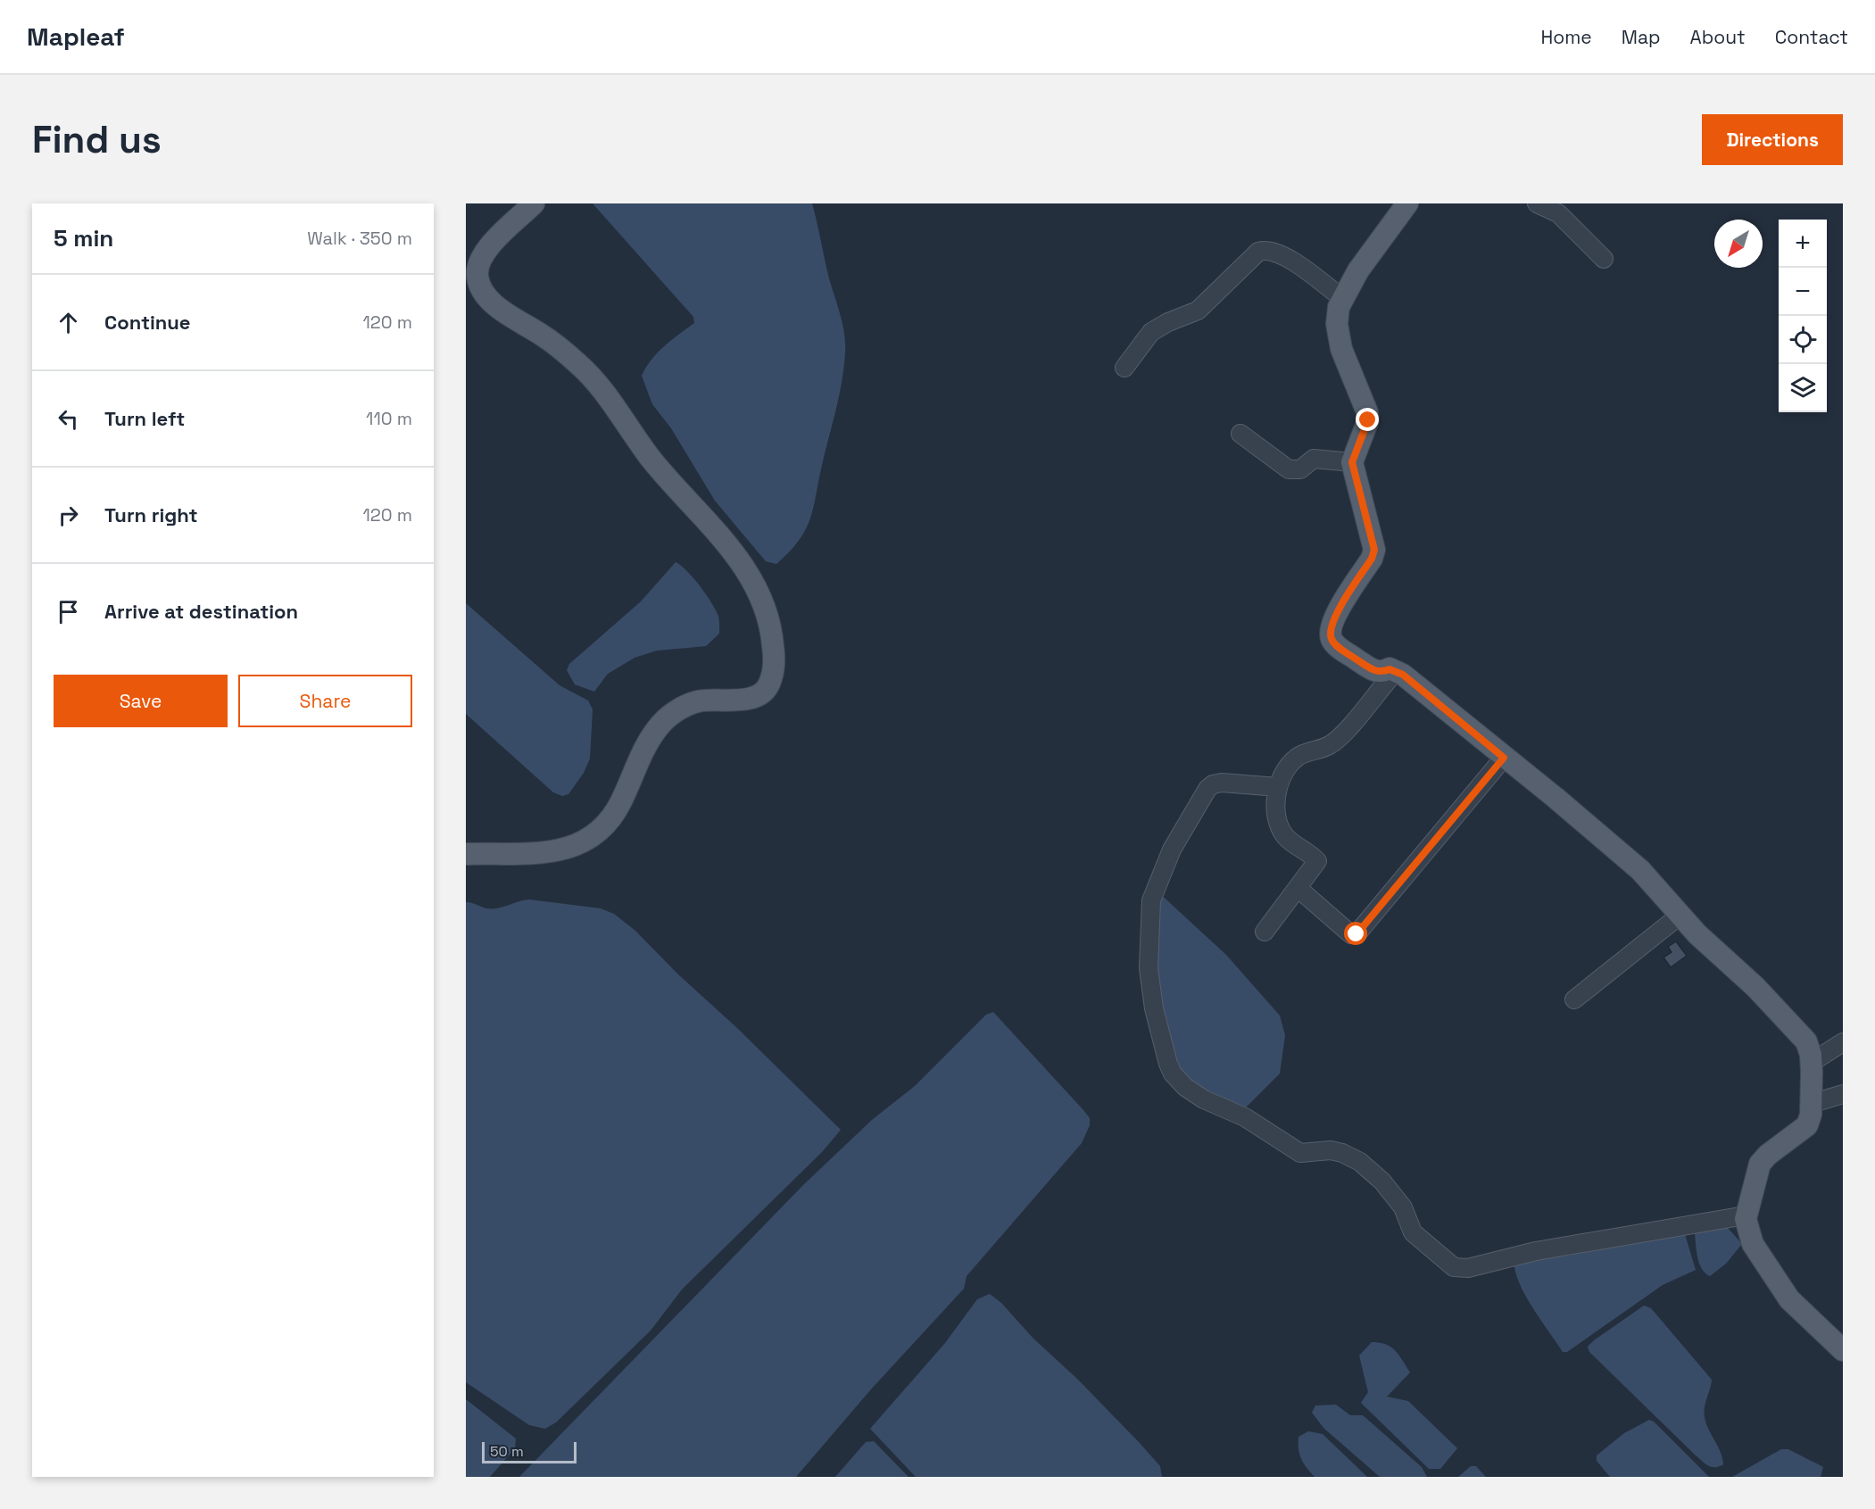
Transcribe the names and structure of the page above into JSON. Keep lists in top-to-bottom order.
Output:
{
  "scale_bar": "50 m",
  "north": "bottom left",
  "page": {
    "header": "Mapleaf",
    "nav": [
      "Home",
      "Map",
      "About",
      "Contact"
    ],
    "buttons": [
      "Directions",
      ["Save", "Share"]
    ],
    "title": "Find us",
    "heading": ["5 min", "Walk · 350 m"],
    "map_buttons": ["+", "−"],
    "list": [
      ["Continue", "120 m"],
      ["Turn left", "110 m"],
      ["Turn right", "120 m"],
      "Arrive at destination"
    ],
    "scale": "50 m"
  }
}
